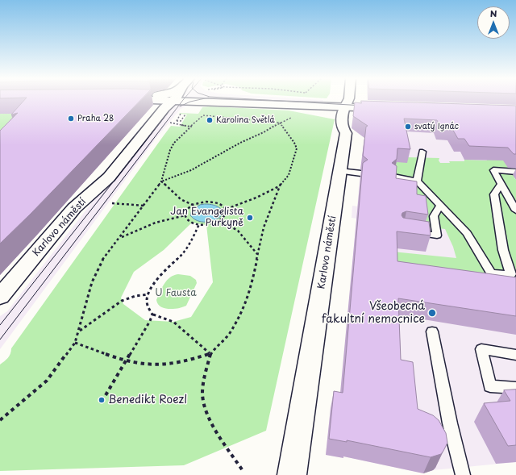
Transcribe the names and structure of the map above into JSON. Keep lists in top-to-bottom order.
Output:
{
  "streets": {
    "street": ["Karlovo náměstí"]
  },
  "parks": ["U Fausta"],
  "places": [
    "Praha 28",
    "Karolina Světlá",
    "svatý Ignác",
    "Jan Evangelista Purkyně",
    "Všeobecná fakultní nemocnice",
    "Benedikt Roezl"
  ],
  "north": "top"
}
